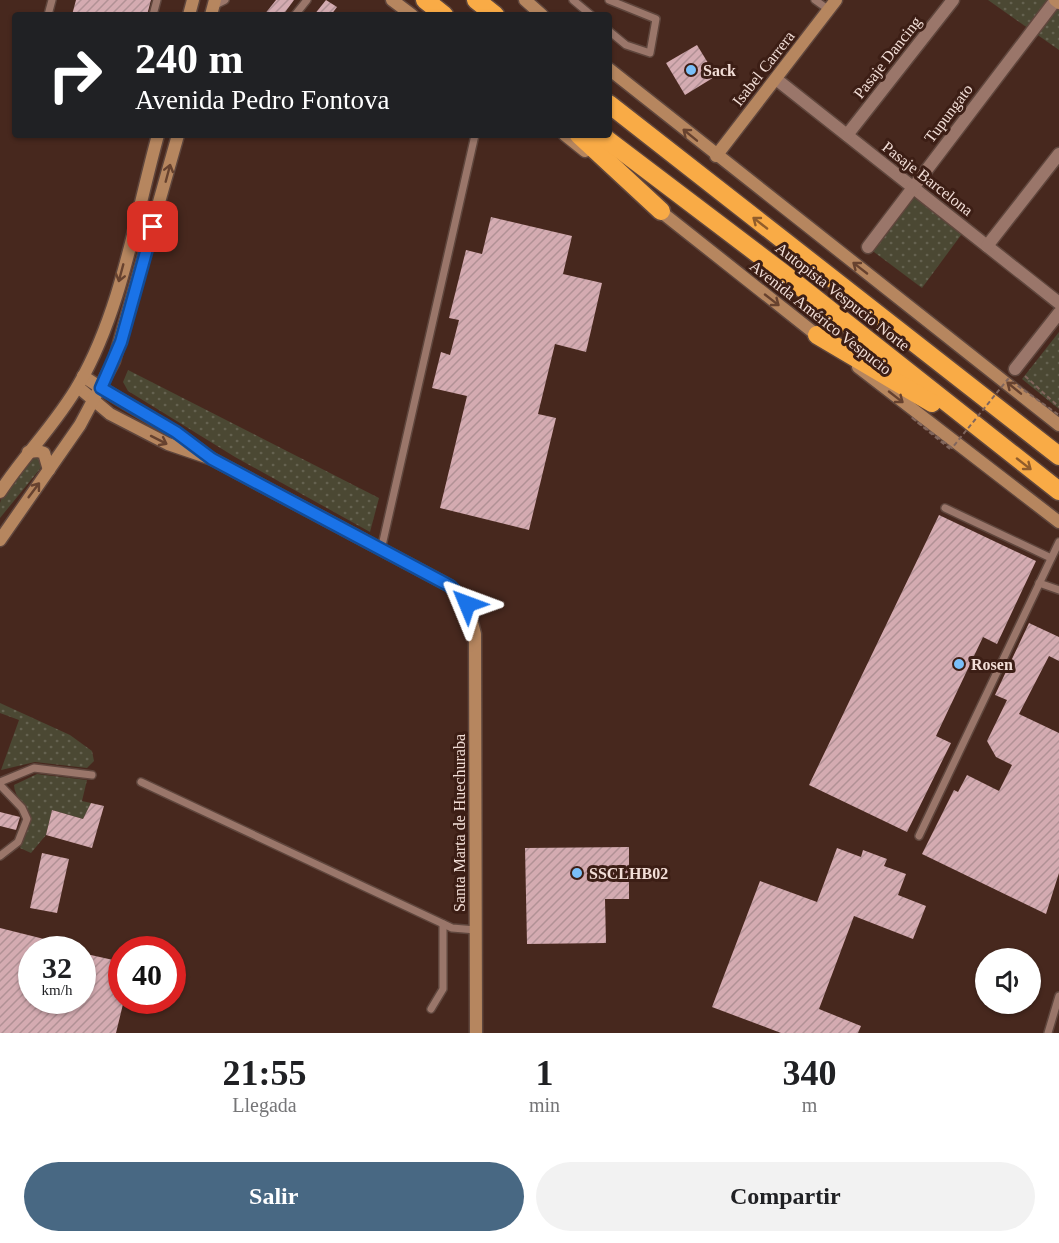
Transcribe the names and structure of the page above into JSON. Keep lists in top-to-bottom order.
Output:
{
  "streets": {
    "highway": ["Autopista Vespucio Norte"],
    "street": [
      "Pasaje Dancing",
      "Isabel Carrera",
      "Tupungato",
      "Pasaje Barcelona",
      "Avenida Américo Vespucio",
      "Santa Marta de Huechuraba"
    ]
  },
  "crossings": [
    ["Pasaje Dancing", "Pasaje Barcelona"],
    ["Isabel Carrera", "Pasaje Barcelona"],
    ["Tupungato", "Pasaje Barcelona"]
  ],
  "places": ["Sack", "Rosen", "SSCLHB02"],
  "page": {
    "turn": ["240 m", "Avenida Pedro Fontova"],
    "speed": "32 km/h",
    "limit": "40",
    "eta": [
      "21:55",
      "Llegada",
      "1",
      "min",
      "340",
      "m"
    ],
    "buttons": ["Salir", "Compartir"]
  }
}
